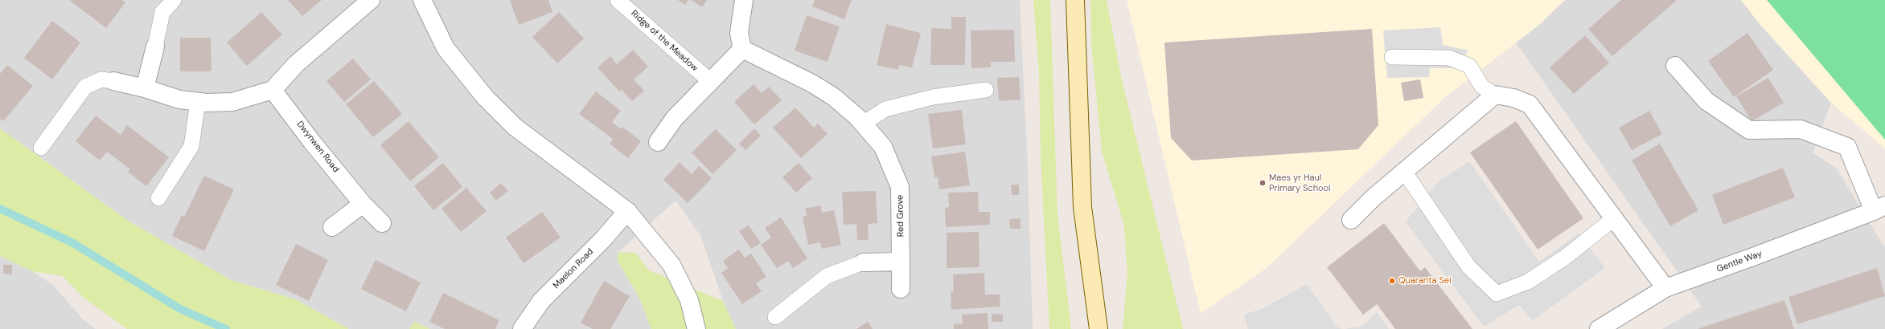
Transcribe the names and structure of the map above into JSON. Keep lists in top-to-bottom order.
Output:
{
  "streets": {
    "street": [
      "Dwynwen Road",
      "Red Grove",
      "Gentle Way",
      "Maelon Road"
    ],
    "lane": ["Ridge of the Meadow"]
  },
  "places": ["Maes yr Haul Primary School", "Quaranta Sei"]
}
